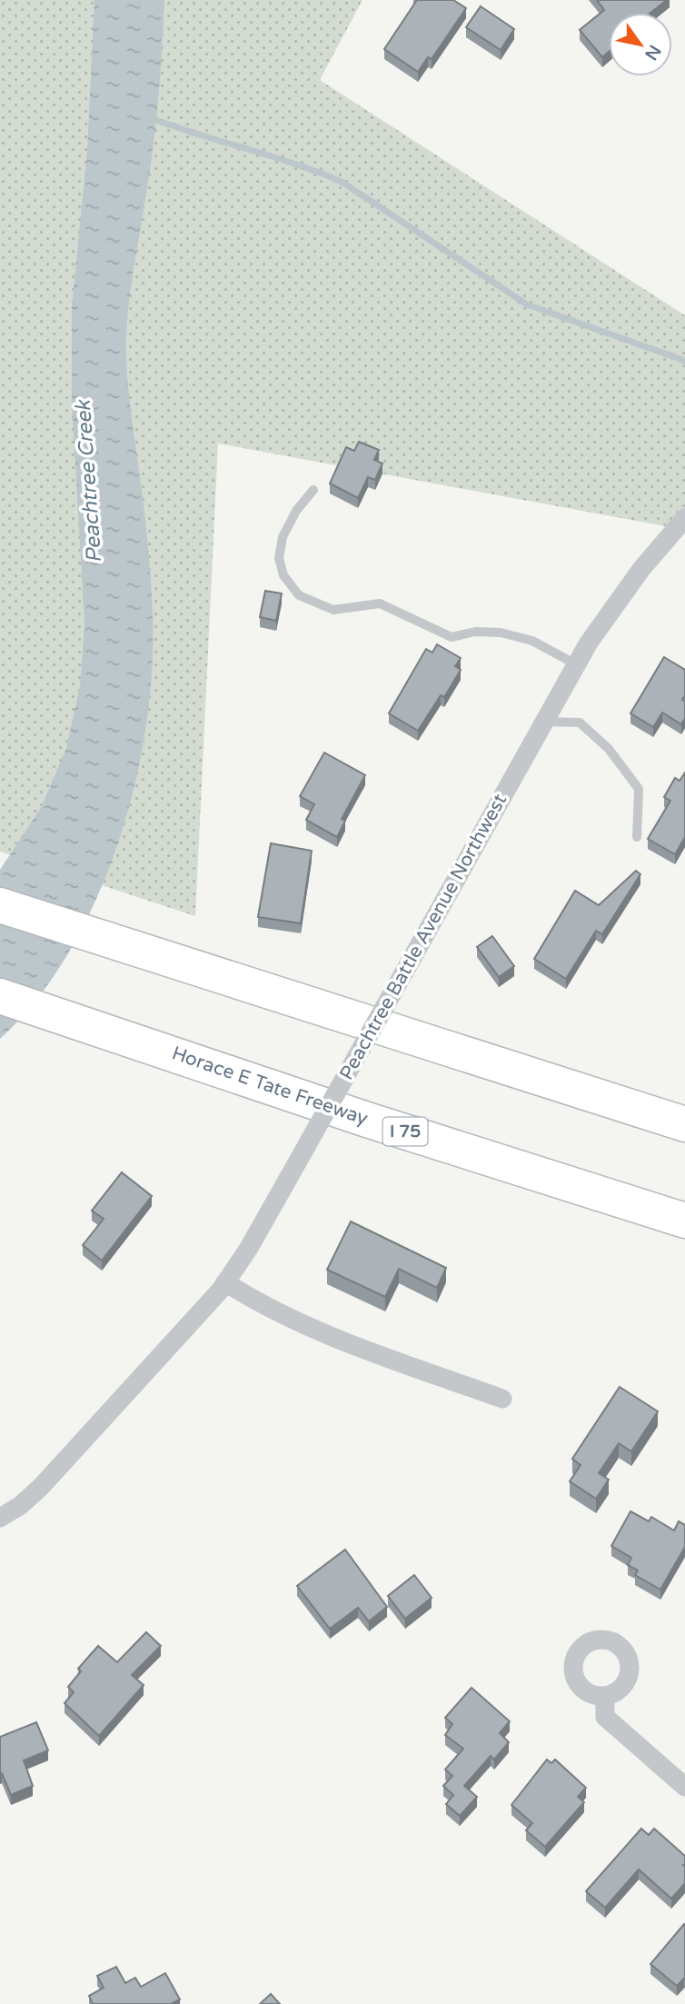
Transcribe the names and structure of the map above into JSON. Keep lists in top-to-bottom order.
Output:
{
  "streets": {
    "highway": ["Horace E Tate Freeway", "I 75"],
    "street": ["Peachtree Battle Avenue Northwest"]
  },
  "water": ["Peachtree Creek"],
  "north": "bottom right"
}
